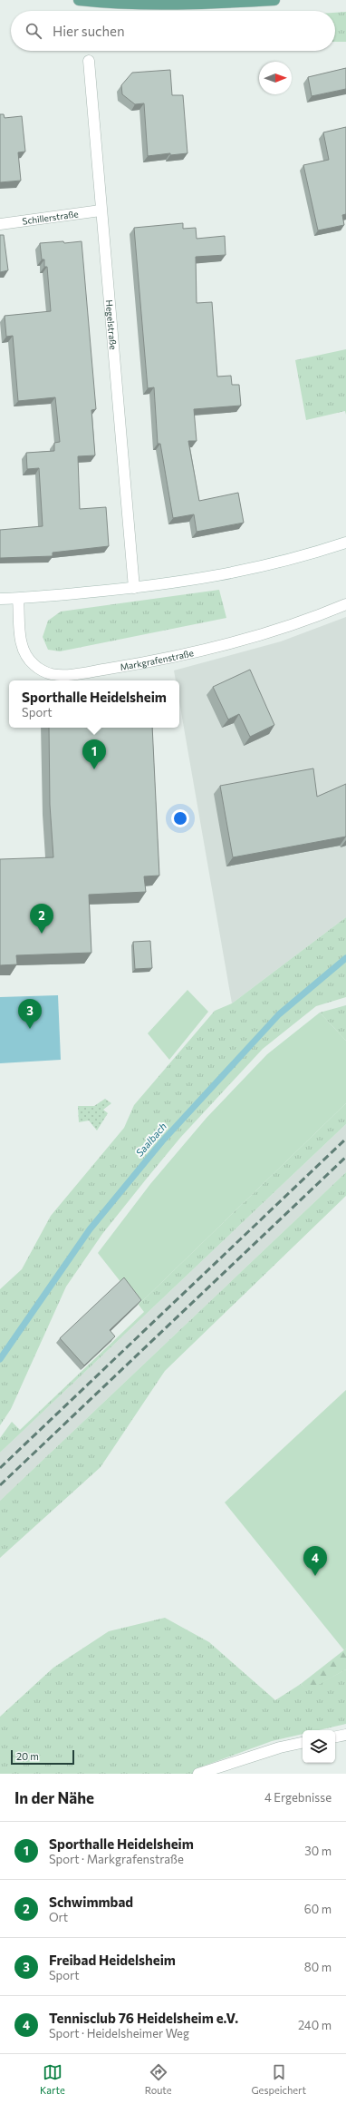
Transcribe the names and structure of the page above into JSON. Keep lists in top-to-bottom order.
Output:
{
  "streets": {
    "street": ["Schillerstraße", "Hegelstraße", "Markgrafenstraße"]
  },
  "crossings": [
    ["Schillerstraße", "Hegelstraße"]
  ],
  "water": ["Saalbach"],
  "scale_bar": "20 m",
  "north": "right",
  "page": {
    "search": "Hier suchen",
    "popup": ["Sporthalle Heidelsheim", "Sport"],
    "pins": [
      "1",
      "2",
      "3",
      "4"
    ],
    "scale": "20 m",
    "heading": ["In der Nähe", "4 Ergebnisse"],
    "list": [
      {
        "mark": "1",
        "name": "Sporthalle Heidelsheim",
        "note": "Sport · Markgrafenstraße",
        "value": "30 m"
      },
      {
        "mark": "2",
        "name": "Schwimmbad",
        "note": "Ort",
        "value": "60 m"
      },
      {
        "mark": "3",
        "name": "Freibad Heidelsheim",
        "note": "Sport",
        "value": "80 m"
      },
      {
        "mark": "4",
        "name": "Tennisclub 76 Heidelsheim e.V.",
        "note": "Sport · Heidelsheimer Weg",
        "value": "240 m"
      }
    ],
    "nav": ["Karte", "Route", "Gespeichert"]
  }
}
